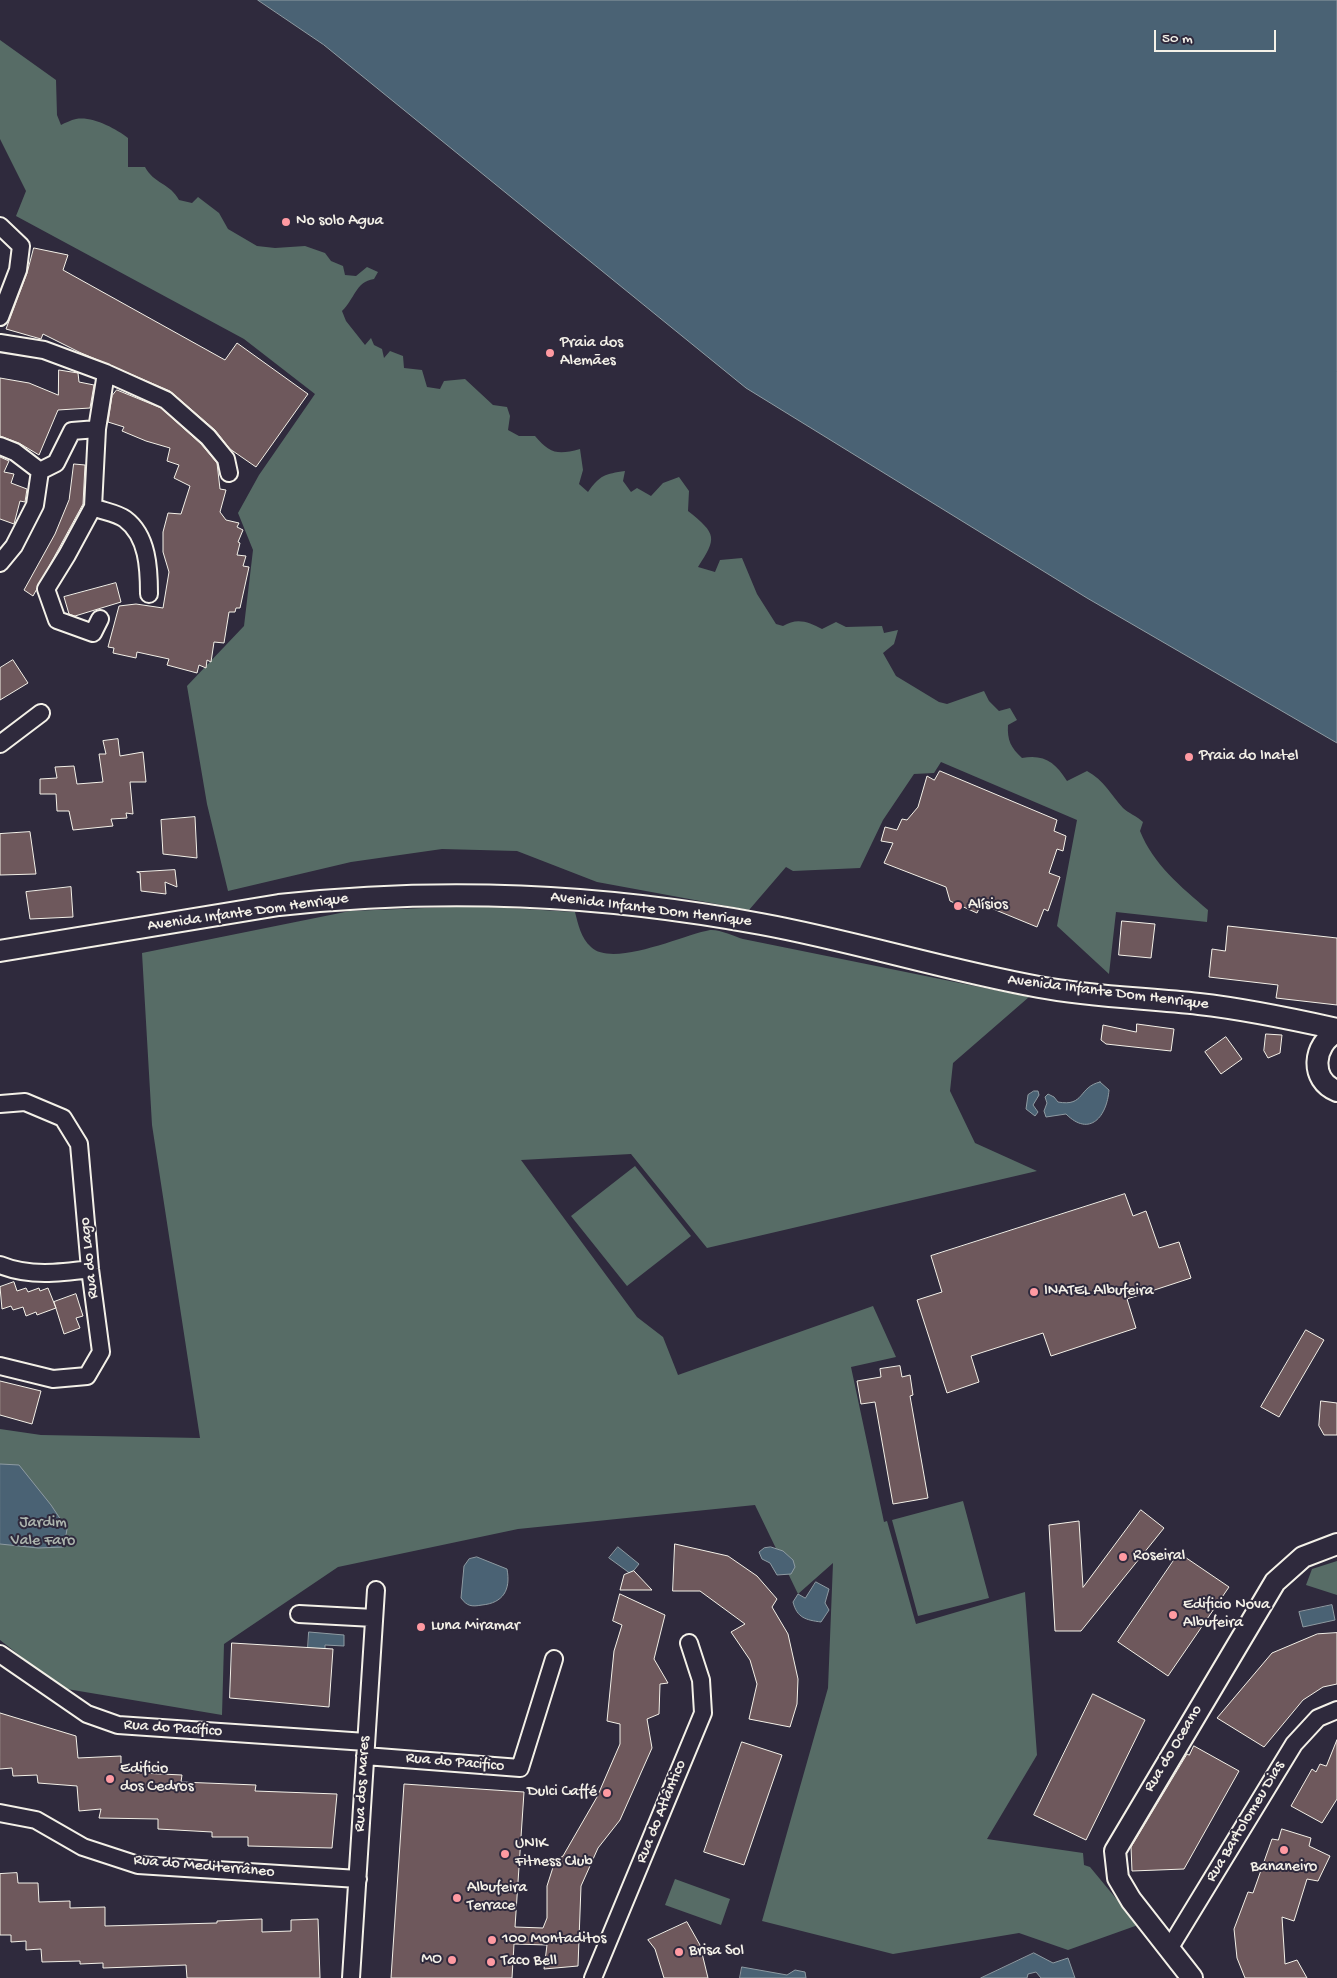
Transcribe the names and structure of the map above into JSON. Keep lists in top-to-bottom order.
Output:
{
  "streets": {
    "street": [
      "Avenida Infante Dom Henrique",
      "Rua do Lago",
      "Rua do Pacífico",
      "Rua do Oceano",
      "Rua do Pacifico",
      "Rua dos Mares",
      "Rua do Atlântico",
      "Rua Bartolomeu Dias",
      "Rua do Mediterrâneo"
    ]
  },
  "crossings": [
    ["Rua do Pacífico", "Rua do Pacifico"],
    ["Rua do Pacífico", "Rua dos Mares"],
    ["Rua do Oceano", "Rua Bartolomeu Dias"],
    ["Rua do Pacifico", "Rua dos Mares"],
    ["Rua dos Mares", "Rua do Mediterrâneo"]
  ],
  "parks": ["Jardim Vale Faro"],
  "places": [
    "No solo Agua",
    "Praia dos Alemães",
    "Praia do Inatel",
    "Alísios",
    "INATEL Albufeira",
    "Roseiral",
    "Edificio Nova Albufeira",
    "Luna Miramar",
    "Edificio dos Cedros",
    "Dulci Caffé",
    "Bananeiro",
    "UNIK Fitness Club",
    "Albufeira Terrace",
    "100 Montaditos",
    "Brisa Sol",
    "MO",
    "Taco Bell"
  ],
  "scale_bar": "50 m"
}
